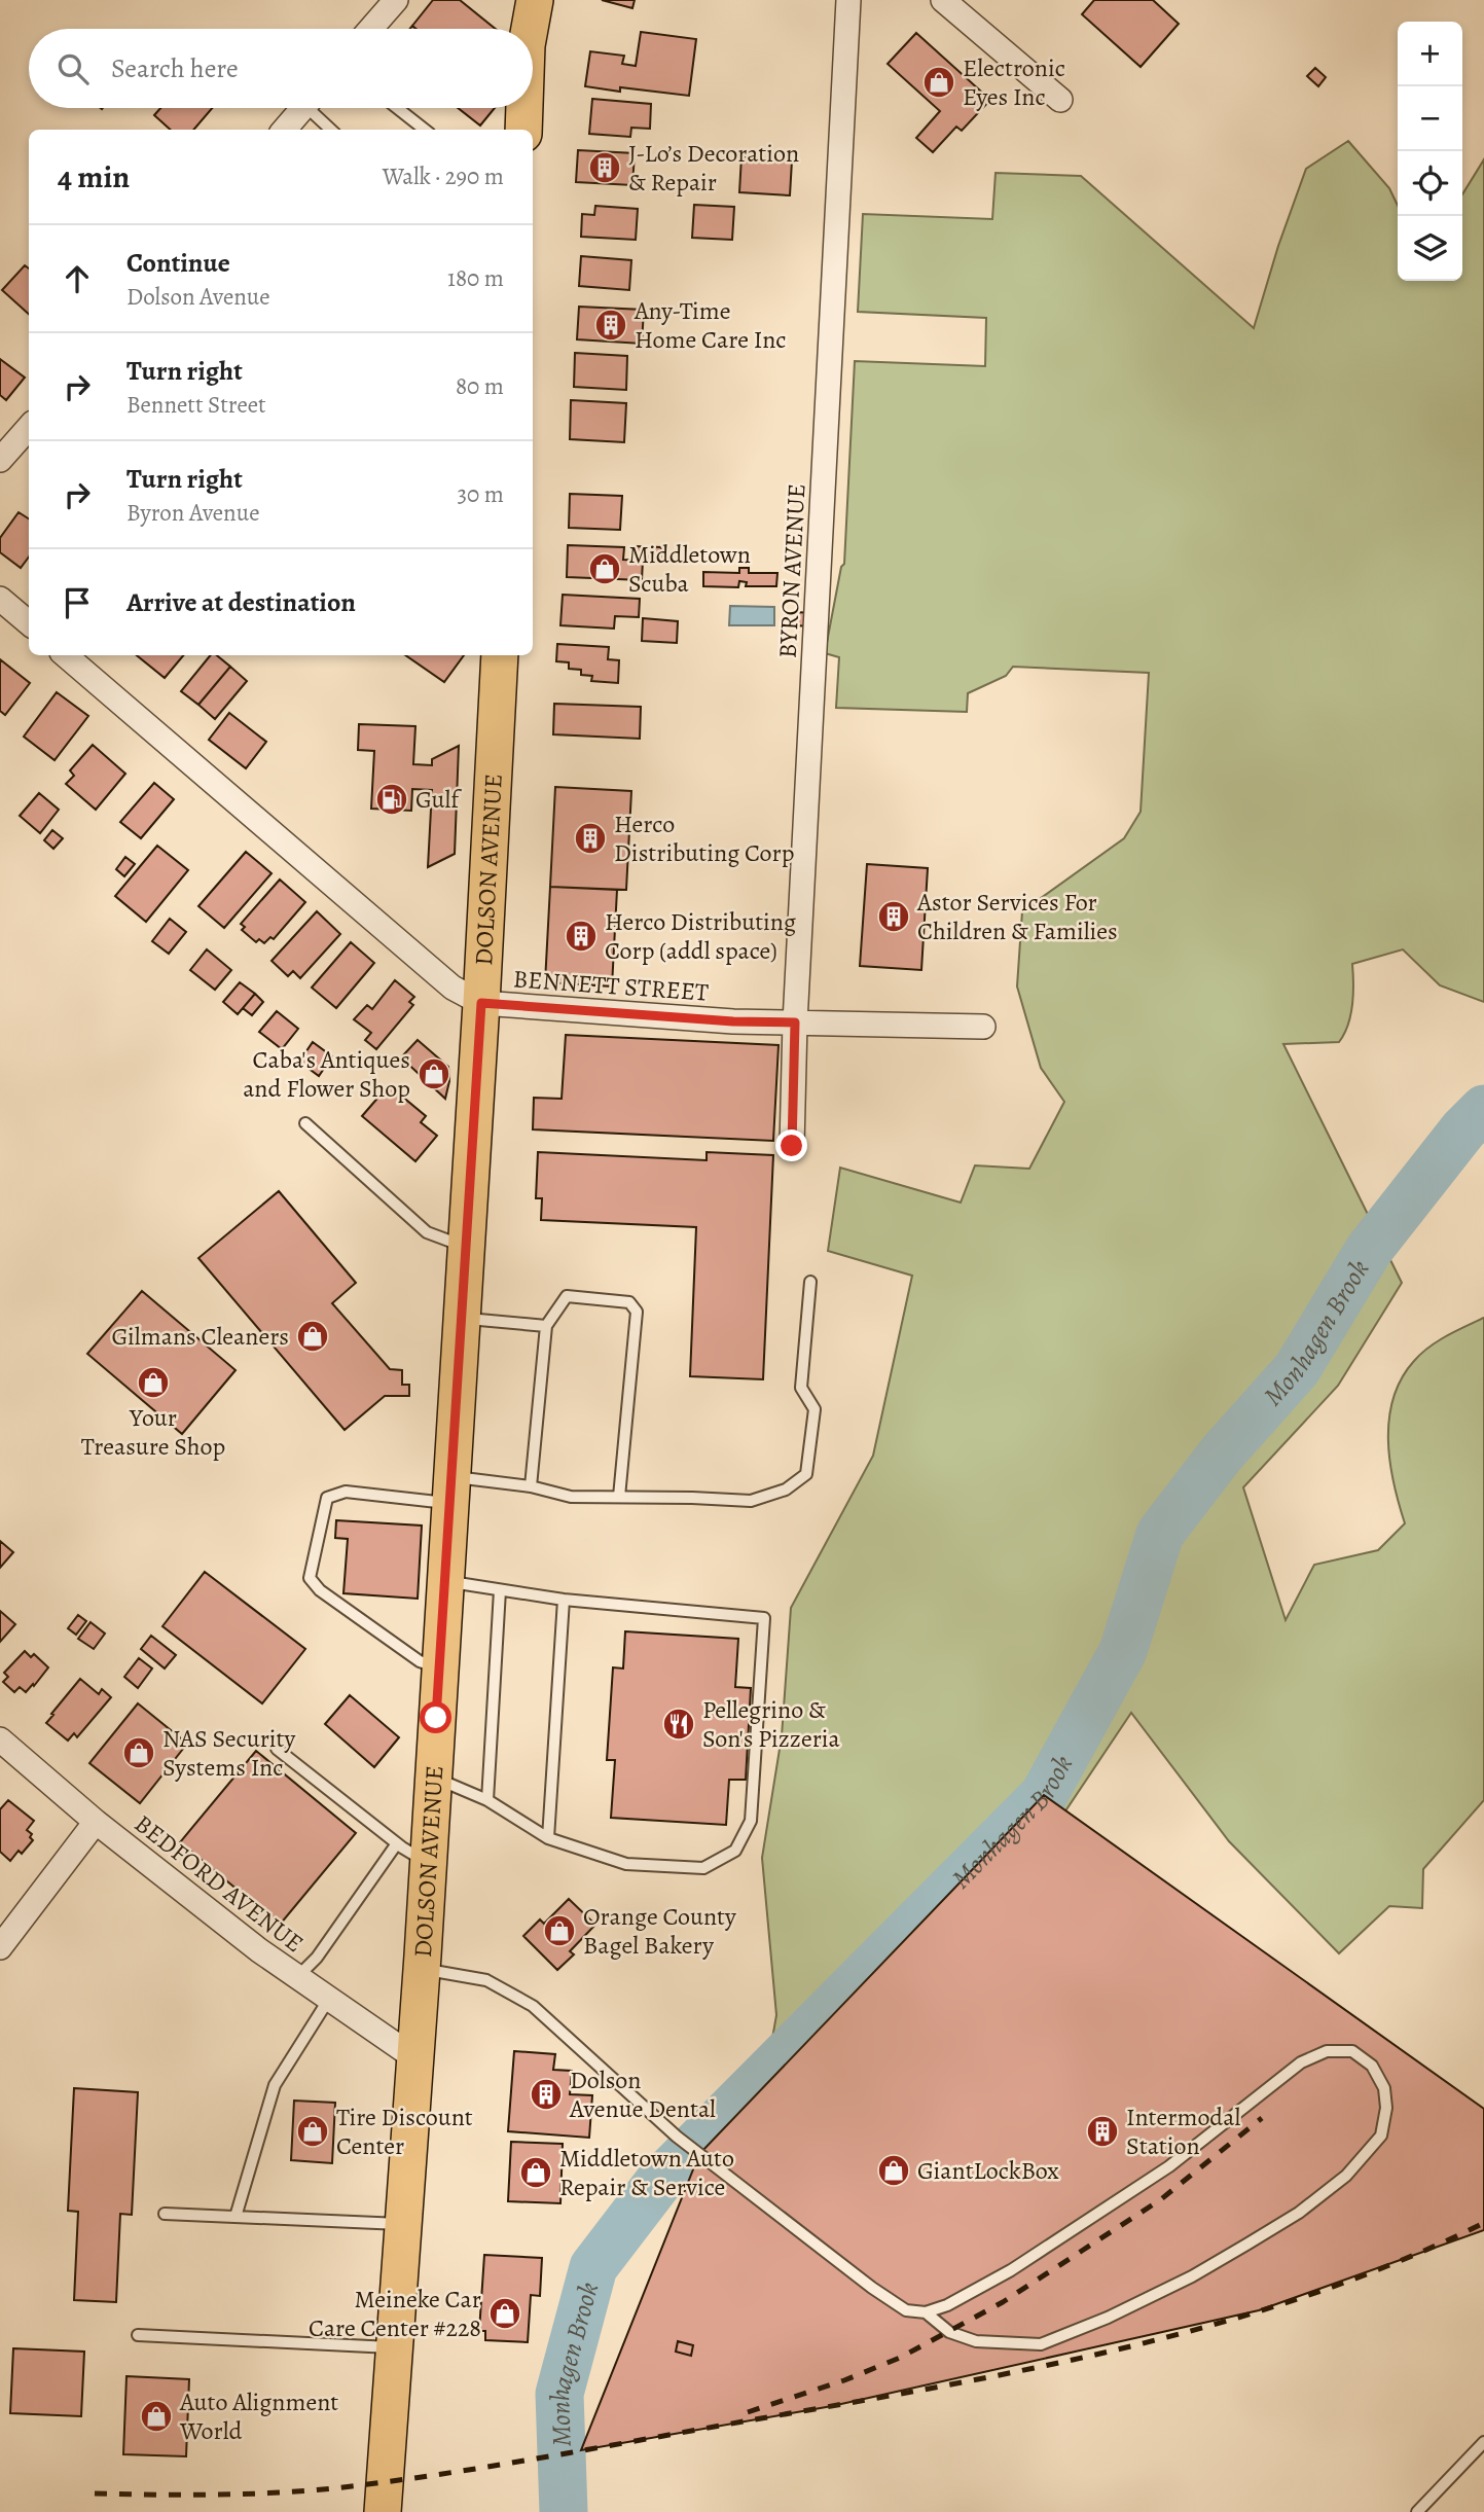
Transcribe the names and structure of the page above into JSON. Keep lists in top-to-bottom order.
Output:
{
  "streets": {
    "main road": ["DOLSON AVENUE"],
    "street": ["BYRON AVENUE", "BENNETT STREET", "BEDFORD AVENUE"]
  },
  "crossings": [
    ["BYRON AVENUE", "BENNETT STREET"],
    ["DOLSON AVENUE", "BENNETT STREET"],
    ["DOLSON AVENUE", "BEDFORD AVENUE"]
  ],
  "water": ["Monhagen Brook"],
  "places": {
    "shop": [
      "Electronic Eyes Inc",
      "Middletown Scuba",
      "Caba's Antiques and Flower Shop",
      "Gilmans Cleaners",
      "Your Treasure Shop",
      "NAS Security Systems Inc",
      "Orange County Bagel Bakery",
      "Tire Discount Center",
      "GiantLockBox",
      "Middletown Auto Repair & Service",
      "Meineke Car Care Center #228",
      "Auto Alignment World"
    ],
    "building": [
      "J-Lo’s Decoration & Repair",
      "Any-Time Home Care Inc",
      "Herco Distributing Corp",
      "Astor Services For Children & Families",
      "Herco Distributing Corp (addl space)",
      "Dolson Avenue Dental",
      "Intermodal Station"
    ],
    "fuel station": ["Gulf"],
    "restaurant": ["Pellegrino & Son's Pizzeria"]
  },
  "page": {
    "map_buttons": ["+", "−"],
    "search": "Search here",
    "heading": ["4 min", "Walk · 290 m"],
    "list": [
      ["Continue", "Dolson Avenue", "180 m"],
      ["Turn right", "Bennett Street", "80 m"],
      ["Turn right", "Byron Avenue", "30 m"],
      "Arrive at destination"
    ]
  }
}
